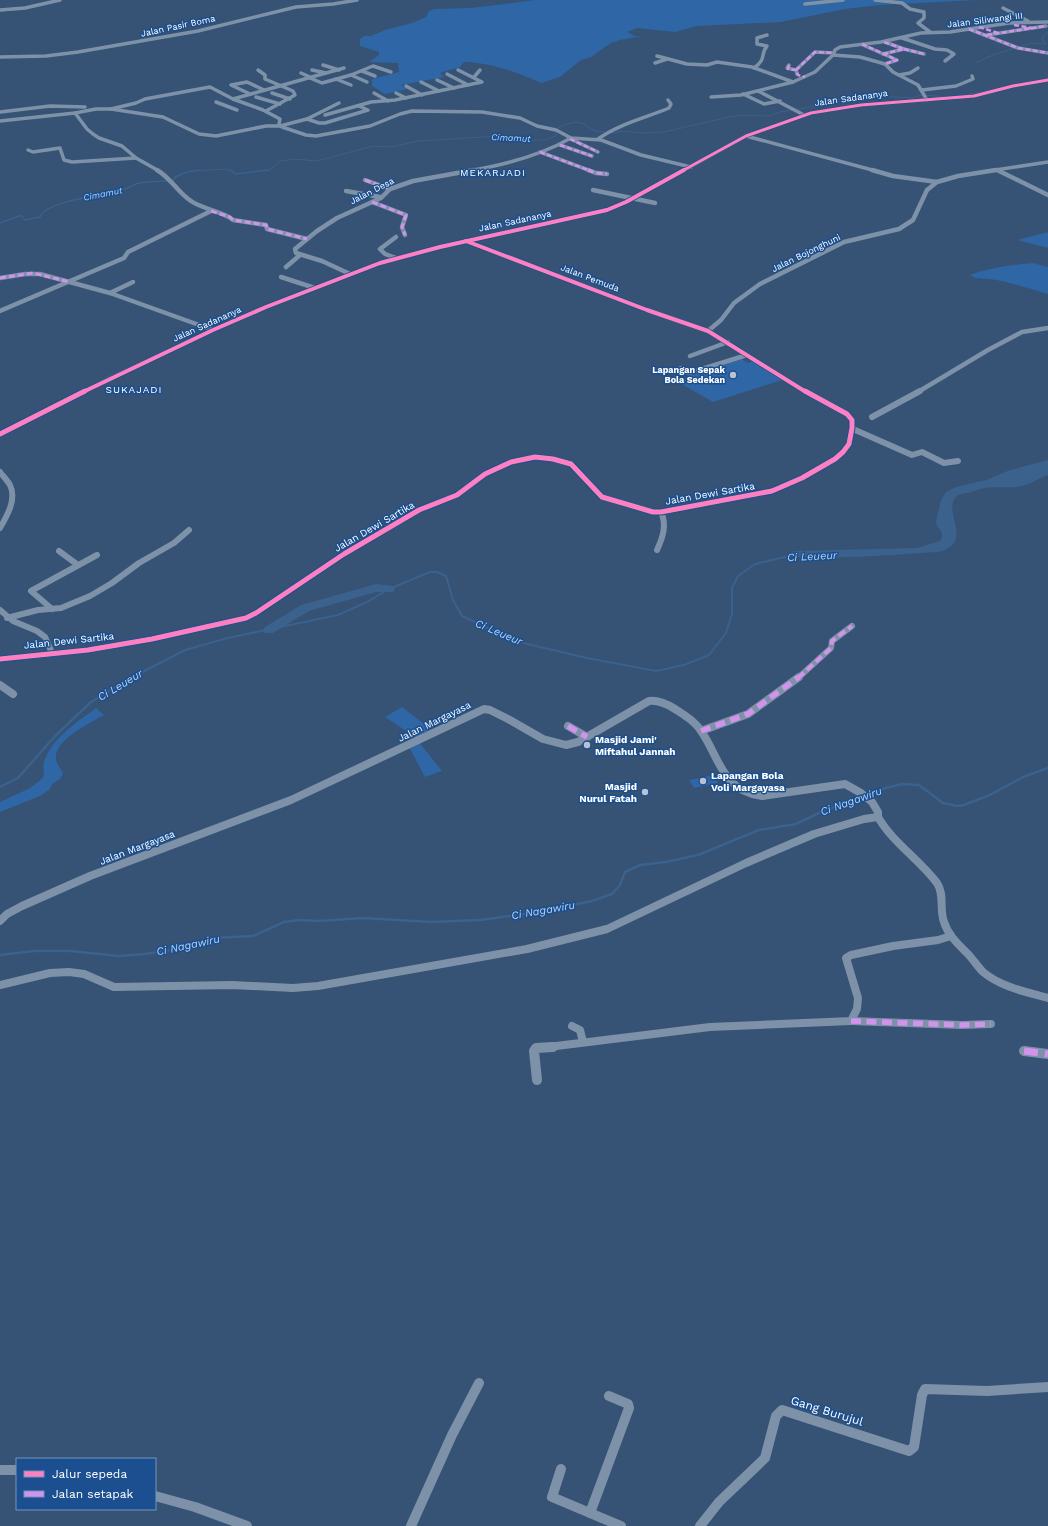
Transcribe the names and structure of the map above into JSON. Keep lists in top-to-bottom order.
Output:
{
  "streets": {
    "street": [
      "Jalan Siliwangi III",
      "Jalan Pasir Boma",
      "Jalan Sadananya",
      "Jalan Desa",
      "Jalan Bojonghuni",
      "Jalan Pemuda",
      "Jalan Dewi Sartika",
      "Jalan Margayasa",
      "Gang Burujul"
    ]
  },
  "crossings": [
    ["Jalan Sadananya", "Jalan Pemuda"],
    ["Jalan Bojonghuni", "Jalan Pemuda"]
  ],
  "districts": ["MEKARJADI", "SUKAJADI"],
  "water": ["Cimamut", "Ci Leueur", "Ci Nagawiru"],
  "places": [
    "Lapangan Sepak Bola Sedekan",
    "Masjid Jami' Miftahul Jannah",
    "Lapangan Bola Voli Margayasa",
    "Masjid Nurul Fatah"
  ],
  "legend": ["Jalur sepeda", "Jalan setapak"]
}
